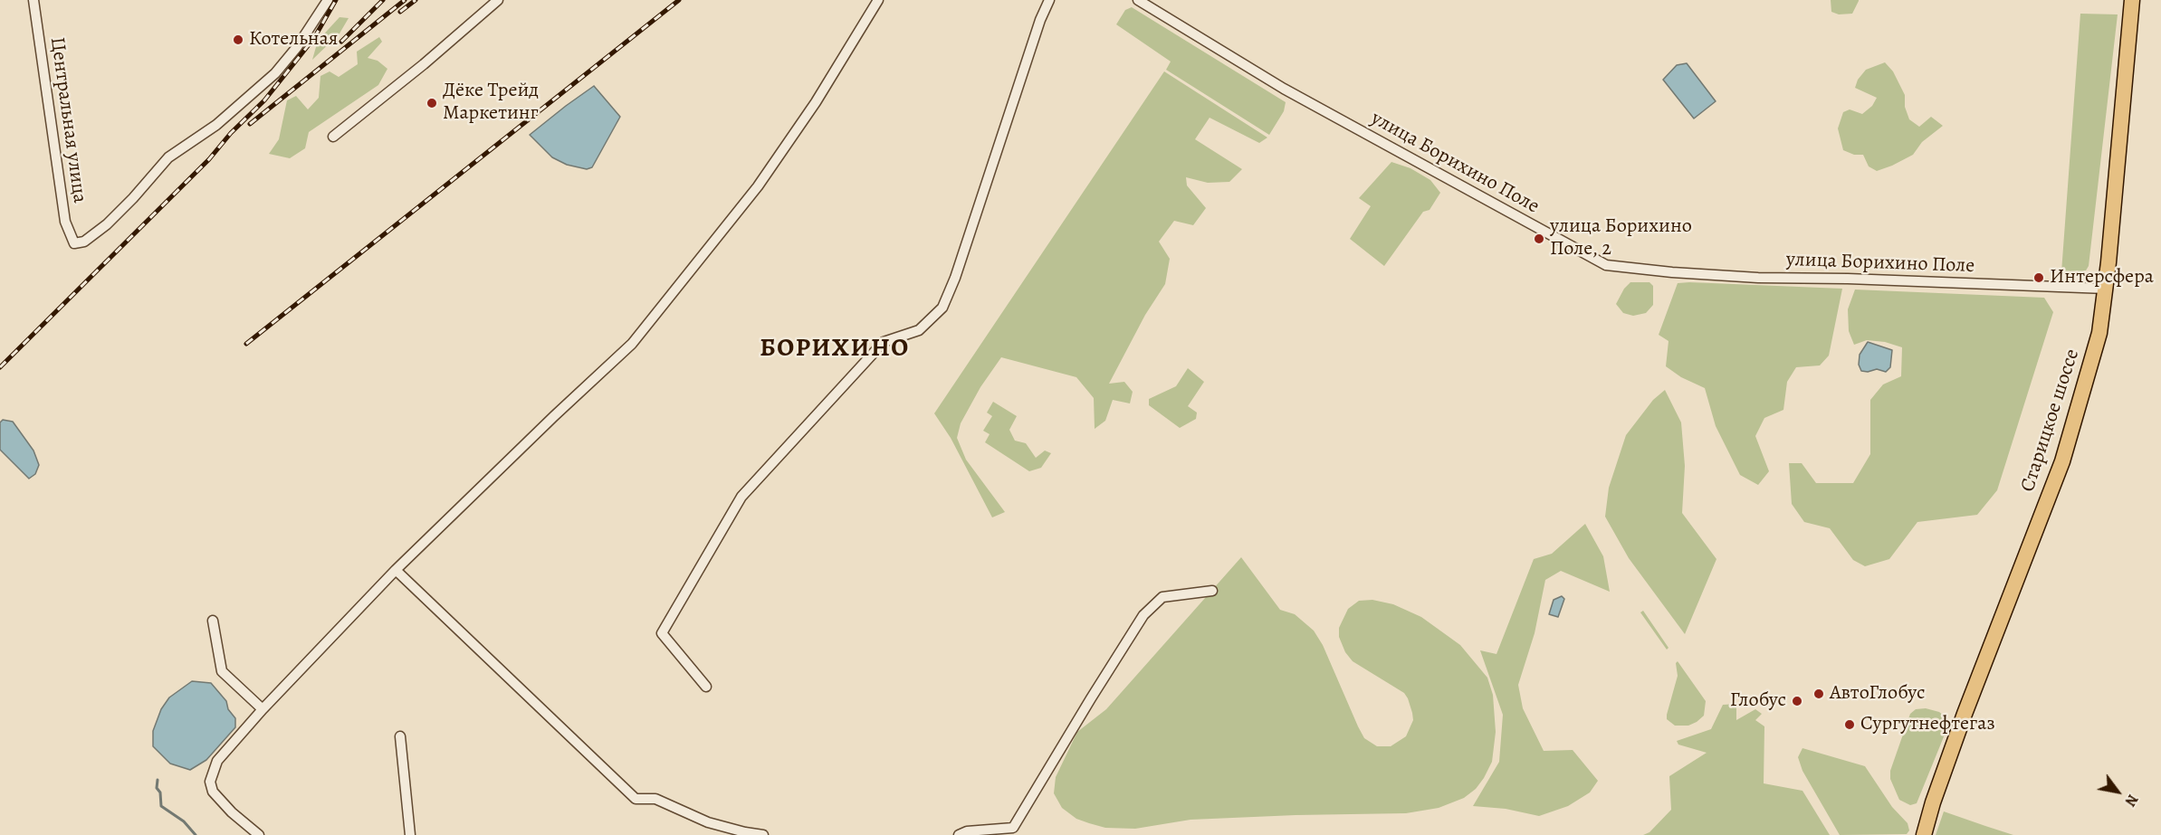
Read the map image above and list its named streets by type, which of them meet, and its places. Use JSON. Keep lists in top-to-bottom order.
{
  "streets": {
    "main road": ["Старицкое шоссе"],
    "street": ["Центральная улица", "улица Борихино Поле"]
  },
  "crossings": [
    ["улица Борихино Поле", "Старицкое шоссе"]
  ],
  "districts": ["БОРИХИНО"],
  "places": [
    "Котельная",
    "Дёке Трейд Маркетинг",
    "улица Борихино Поле, 2",
    "Интерсфера",
    "АвтоГлобус",
    "Глобус",
    "Сургутнефтегаз"
  ],
  "north": "bottom right"
}
